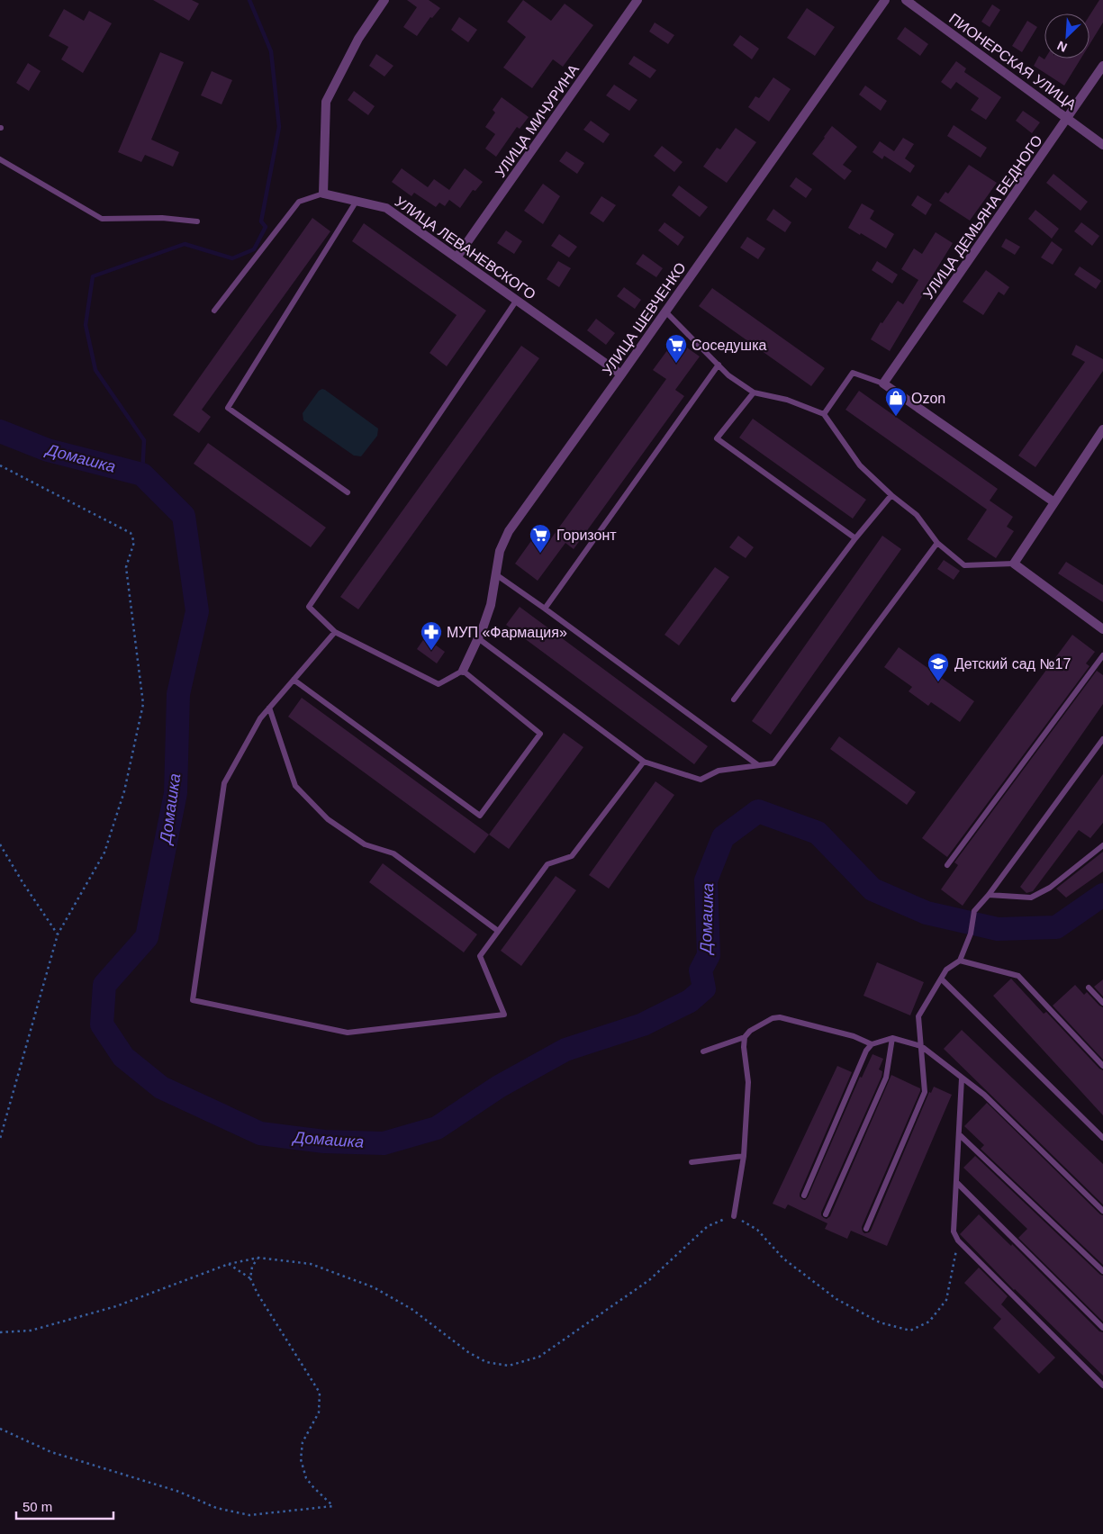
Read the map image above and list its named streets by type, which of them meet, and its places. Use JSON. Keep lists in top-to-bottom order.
{
  "streets": {
    "street": [
      "ПИОНЕРСКАЯ УЛИЦА",
      "УЛИЦА МИЧУРИНА",
      "УЛИЦА ДЕМЬЯНА БЕДНОГО",
      "УЛИЦА ЛЕВАНЕВСКОГО",
      "УЛИЦА ШЕВЧЕНКО"
    ]
  },
  "crossings": [
    ["ПИОНЕРСКАЯ УЛИЦА", "УЛИЦА ДЕМЬЯНА БЕДНОГО"],
    ["УЛИЦА МИЧУРИНА", "УЛИЦА ЛЕВАНЕВСКОГО"],
    ["УЛИЦА ЛЕВАНЕВСКОГО", "УЛИЦА ШЕВЧЕНКО"]
  ],
  "water": ["Домашка"],
  "places": {
    "supermarket": ["Соседушка", "Горизонт"],
    "shop": ["Ozon"],
    "pharmacy": ["МУП «Фармация»"],
    "school or university": ["Детский сад №17"]
  },
  "scale_bar": "50 m",
  "north": "bottom left"
}
